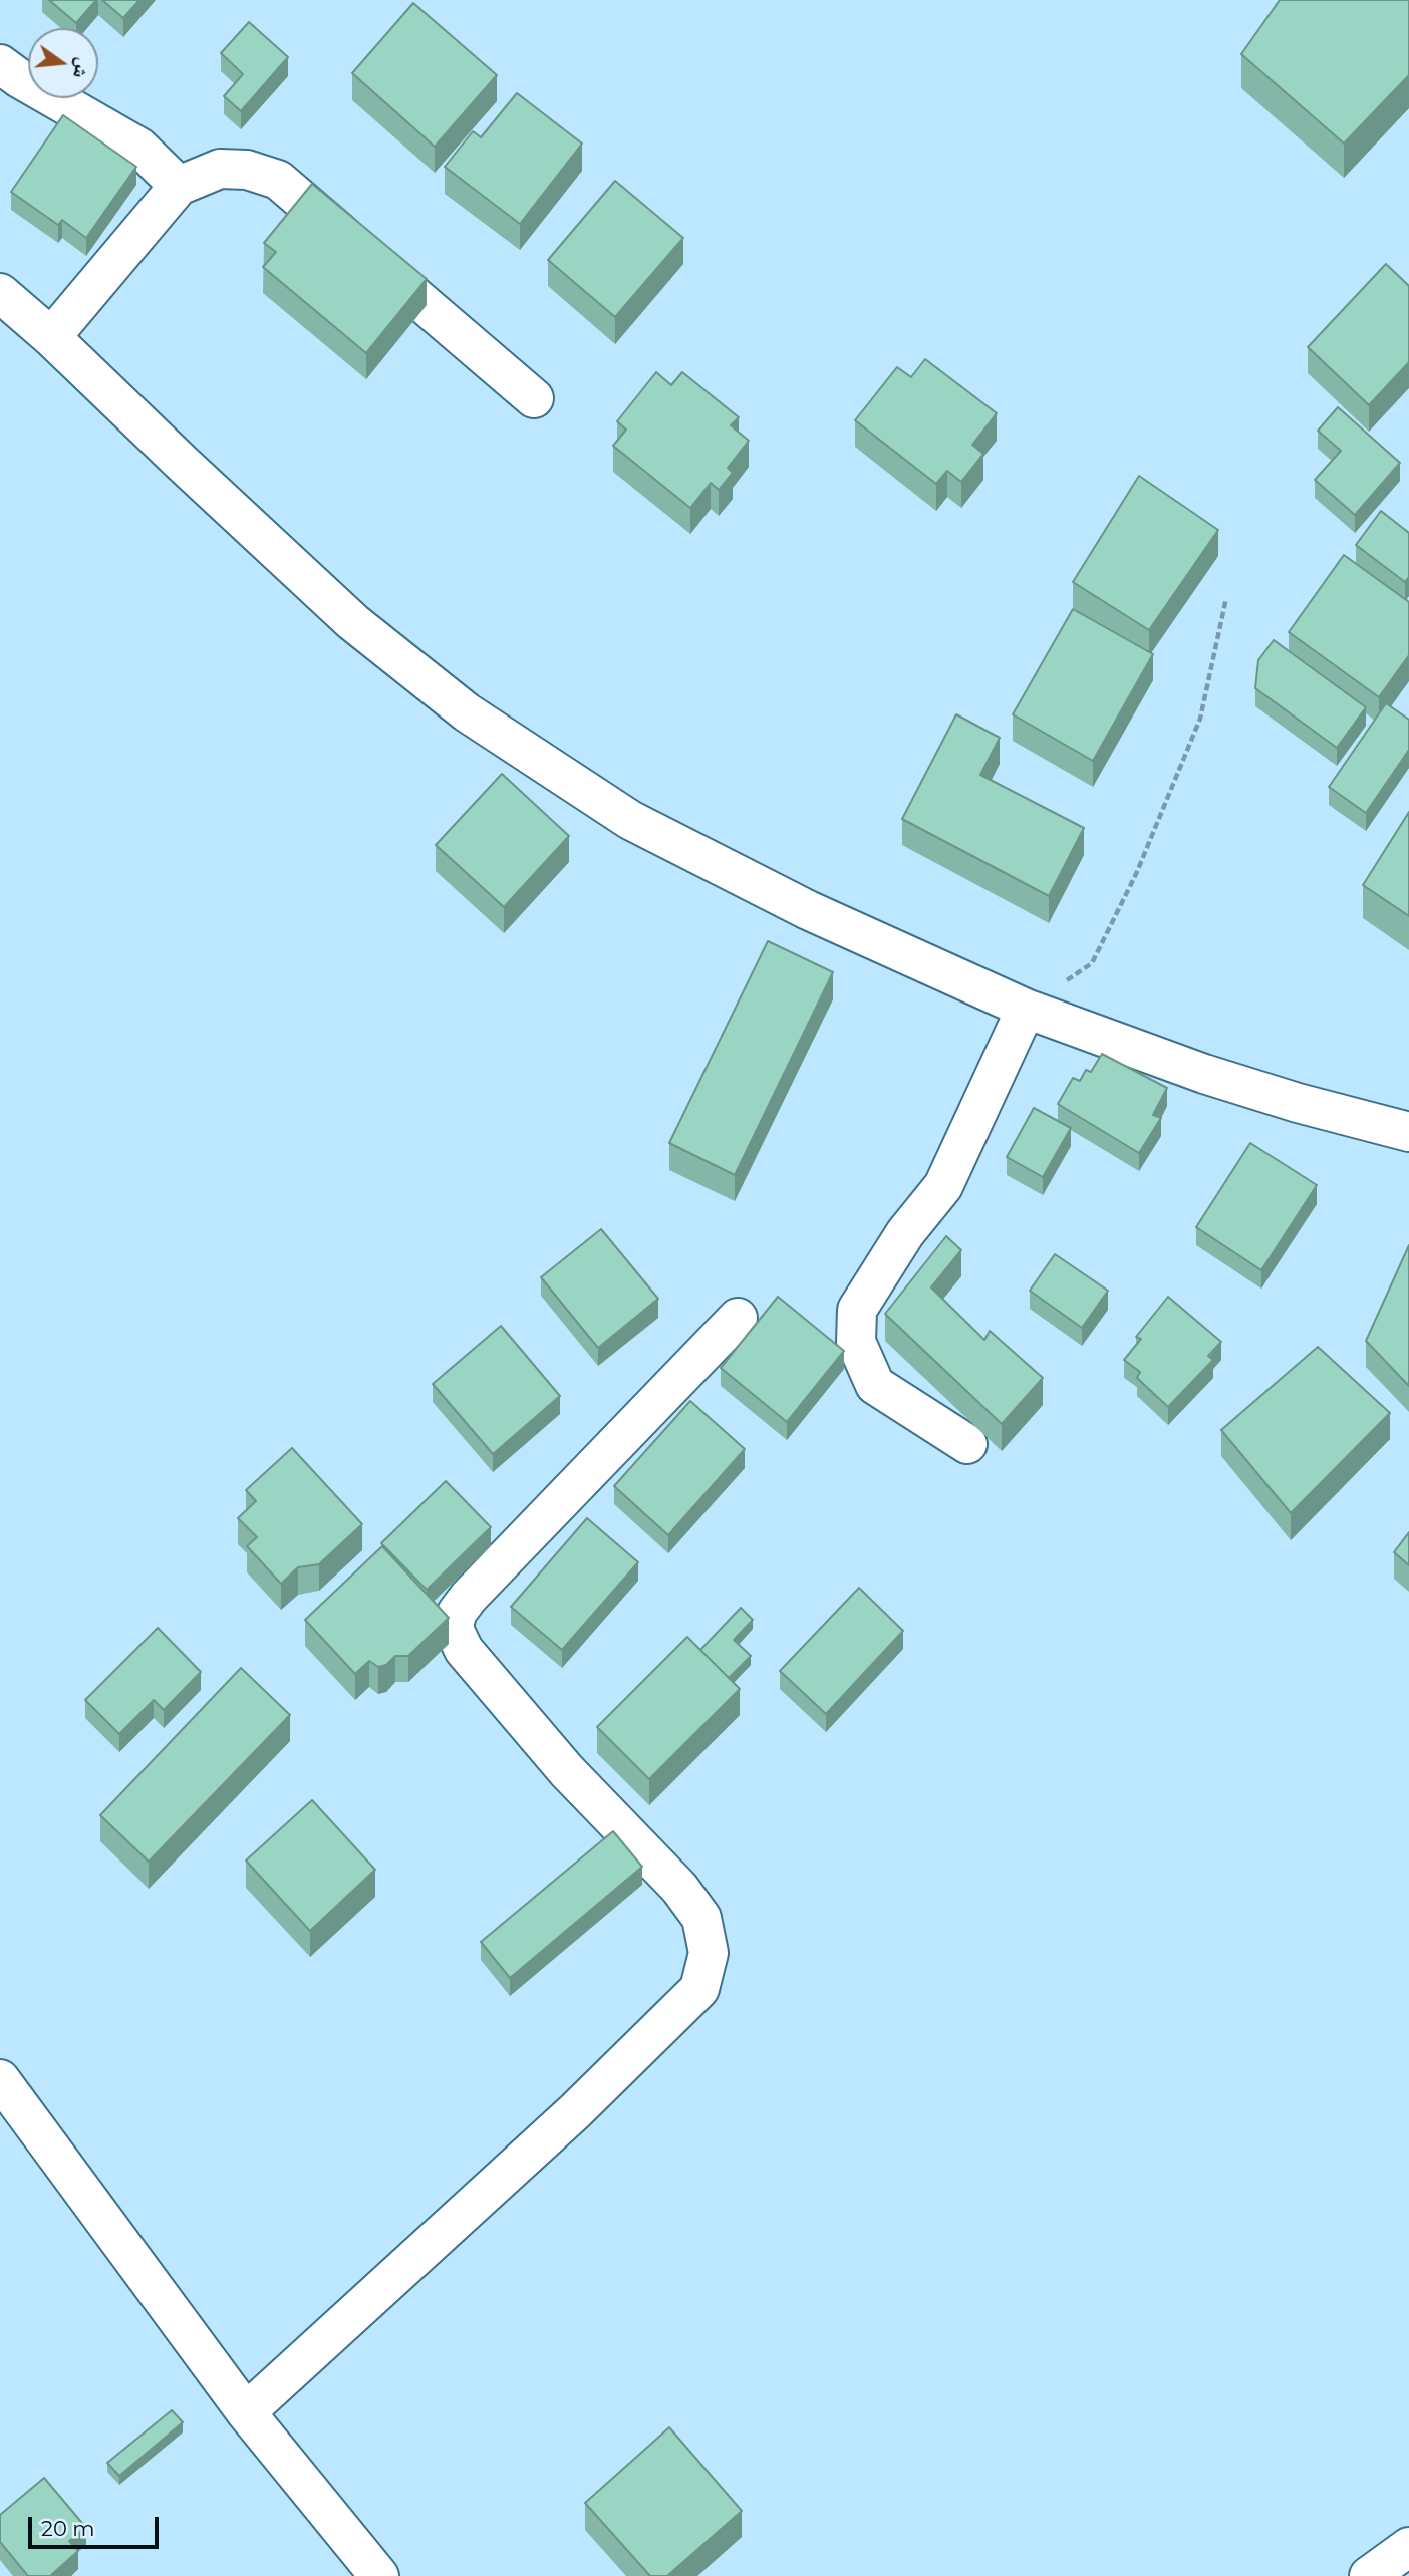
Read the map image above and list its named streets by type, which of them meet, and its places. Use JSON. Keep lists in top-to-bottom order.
{
  "scale_bar": "20 m",
  "north": "right"
}
